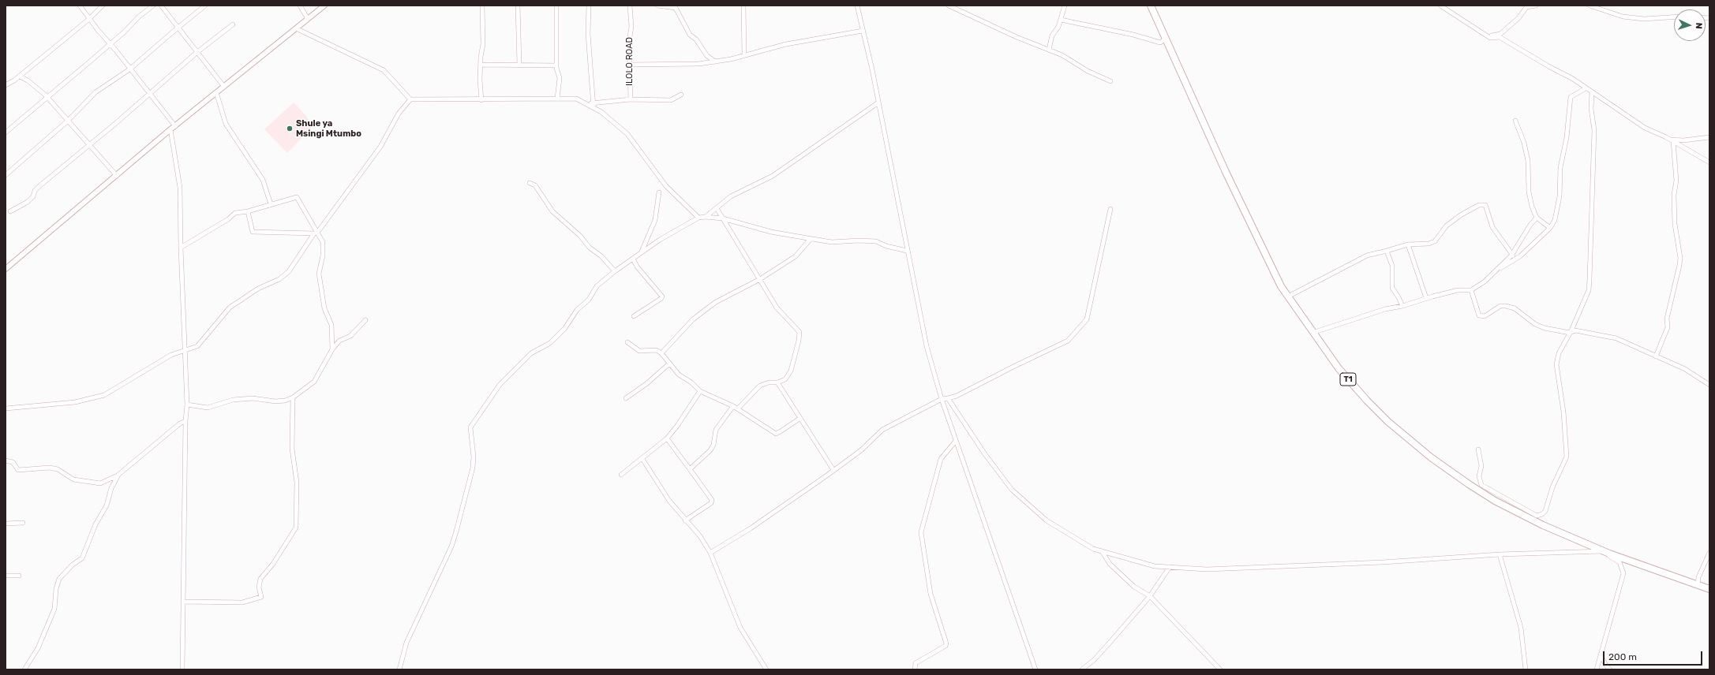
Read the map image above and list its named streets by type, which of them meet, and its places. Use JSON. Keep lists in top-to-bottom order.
{
  "streets": {
    "highway": ["T1"],
    "street": ["ILOLO ROAD"]
  },
  "places": ["Shule ya Msingi Mtumbo"],
  "scale_bar": "200 m",
  "north": "right"
}
